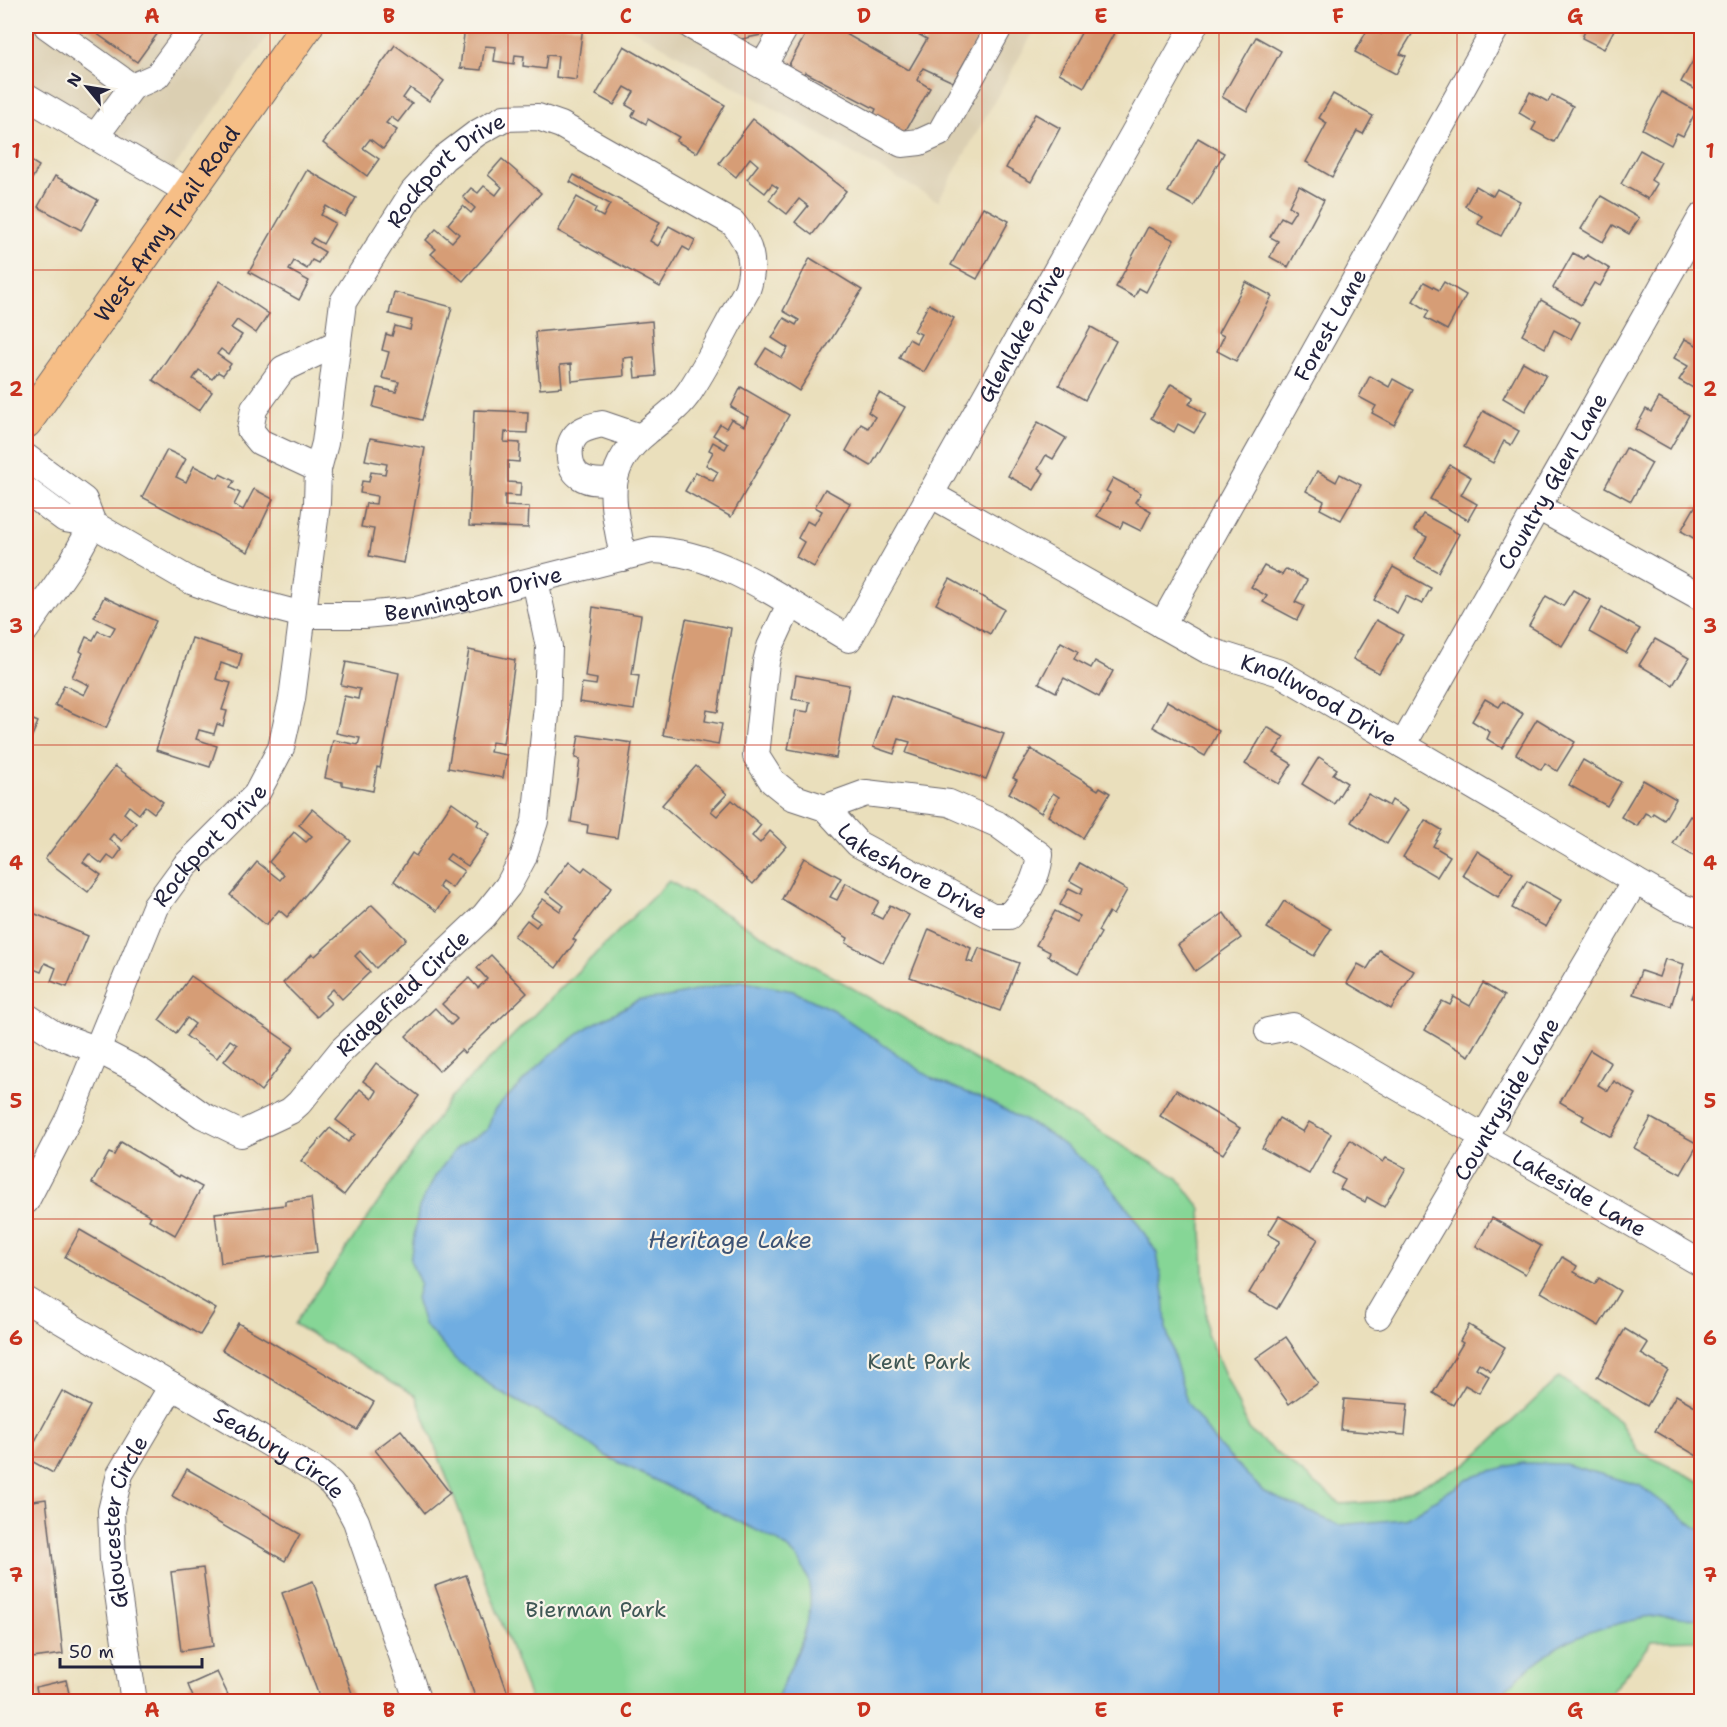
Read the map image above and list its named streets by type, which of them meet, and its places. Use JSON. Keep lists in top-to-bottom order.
{
  "streets": {
    "main road": ["West Army Trail Road"],
    "street": [
      "Rockport Drive",
      "Forest Lane",
      "Glenlake Drive",
      "Country Glen Lane",
      "Bennington Drive",
      "Knollwood Drive",
      "Lakeshore Drive",
      "Ridgefield Circle",
      "Countryside Lane",
      "Lakeside Lane",
      "Seabury Circle",
      "Gloucester Circle"
    ]
  },
  "crossings": [
    ["Rockport Drive", "Bennington Drive"],
    ["Rockport Drive", "Ridgefield Circle"],
    ["Forest Lane", "Knollwood Drive"],
    ["Glenlake Drive", "Bennington Drive"],
    ["Glenlake Drive", "Knollwood Drive"],
    ["Country Glen Lane", "Knollwood Drive"],
    ["Bennington Drive", "Ridgefield Circle"],
    ["Knollwood Drive", "Countryside Lane"],
    ["Countryside Lane", "Lakeside Lane"],
    ["Seabury Circle", "Gloucester Circle"]
  ],
  "water": ["Heritage Lake"],
  "parks": ["Kent Park", "Bierman Park"],
  "scale_bar": "50 m",
  "north": "top left",
  "grid": {
    "columns": [
      "A",
      "B",
      "C",
      "D",
      "E",
      "F",
      "G"
    ],
    "rows": [
      "1",
      "2",
      "3",
      "4",
      "5",
      "6",
      "7"
    ]
  }
}
